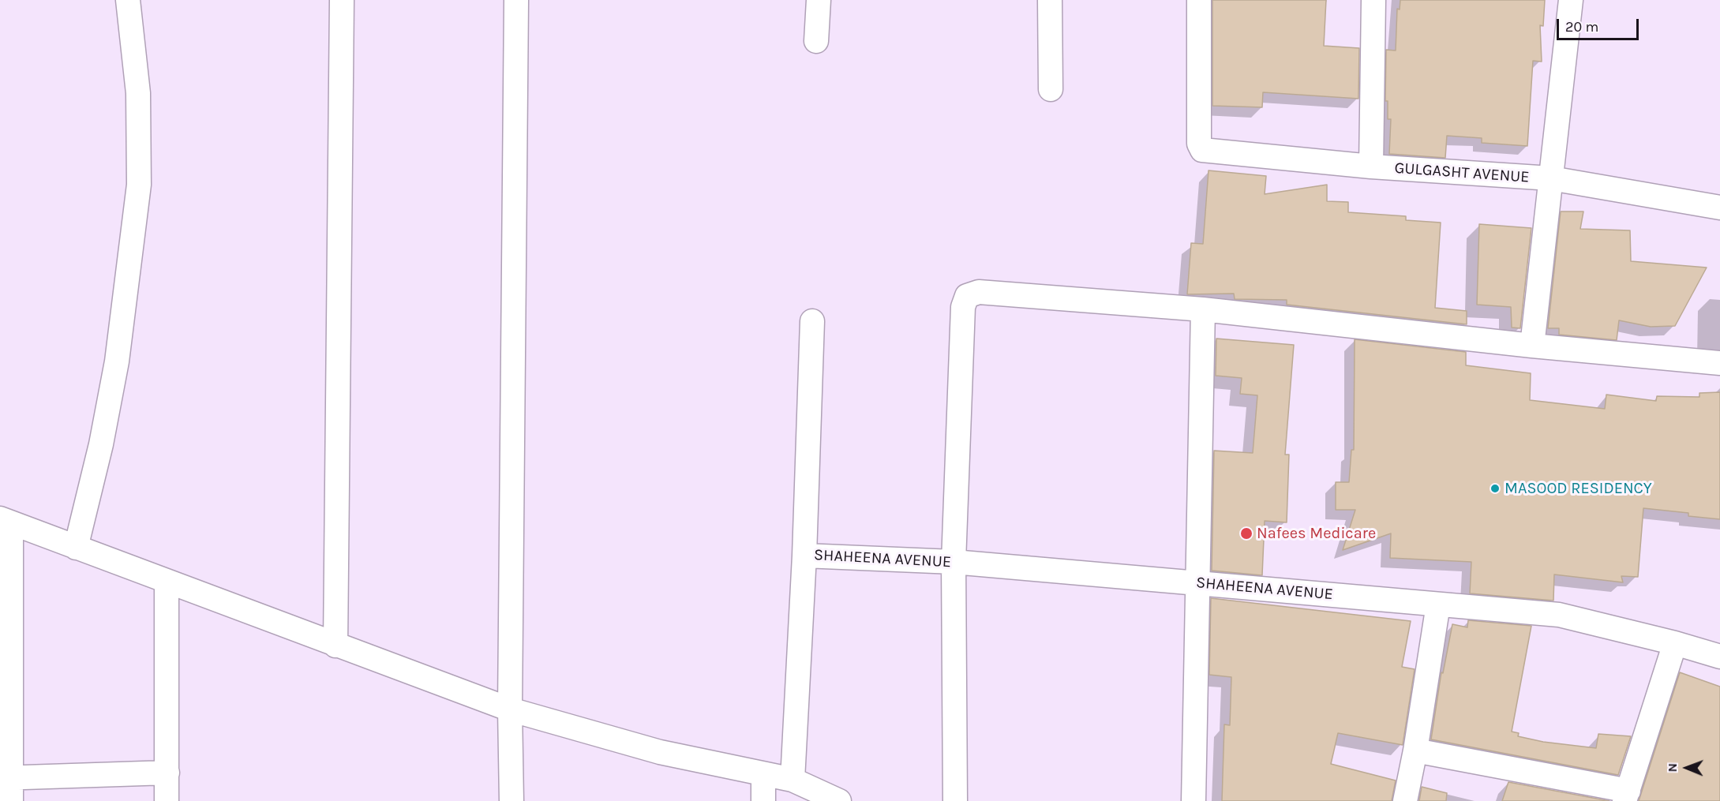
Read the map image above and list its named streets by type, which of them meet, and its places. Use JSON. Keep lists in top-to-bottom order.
{
  "streets": {
    "street": ["GULGASHT AVENUE", "SHAHEENA AVENUE"]
  },
  "places": ["MASOOD RESIDENCY", "Nafees Medicare"],
  "scale_bar": "20 m",
  "north": "left"
}
